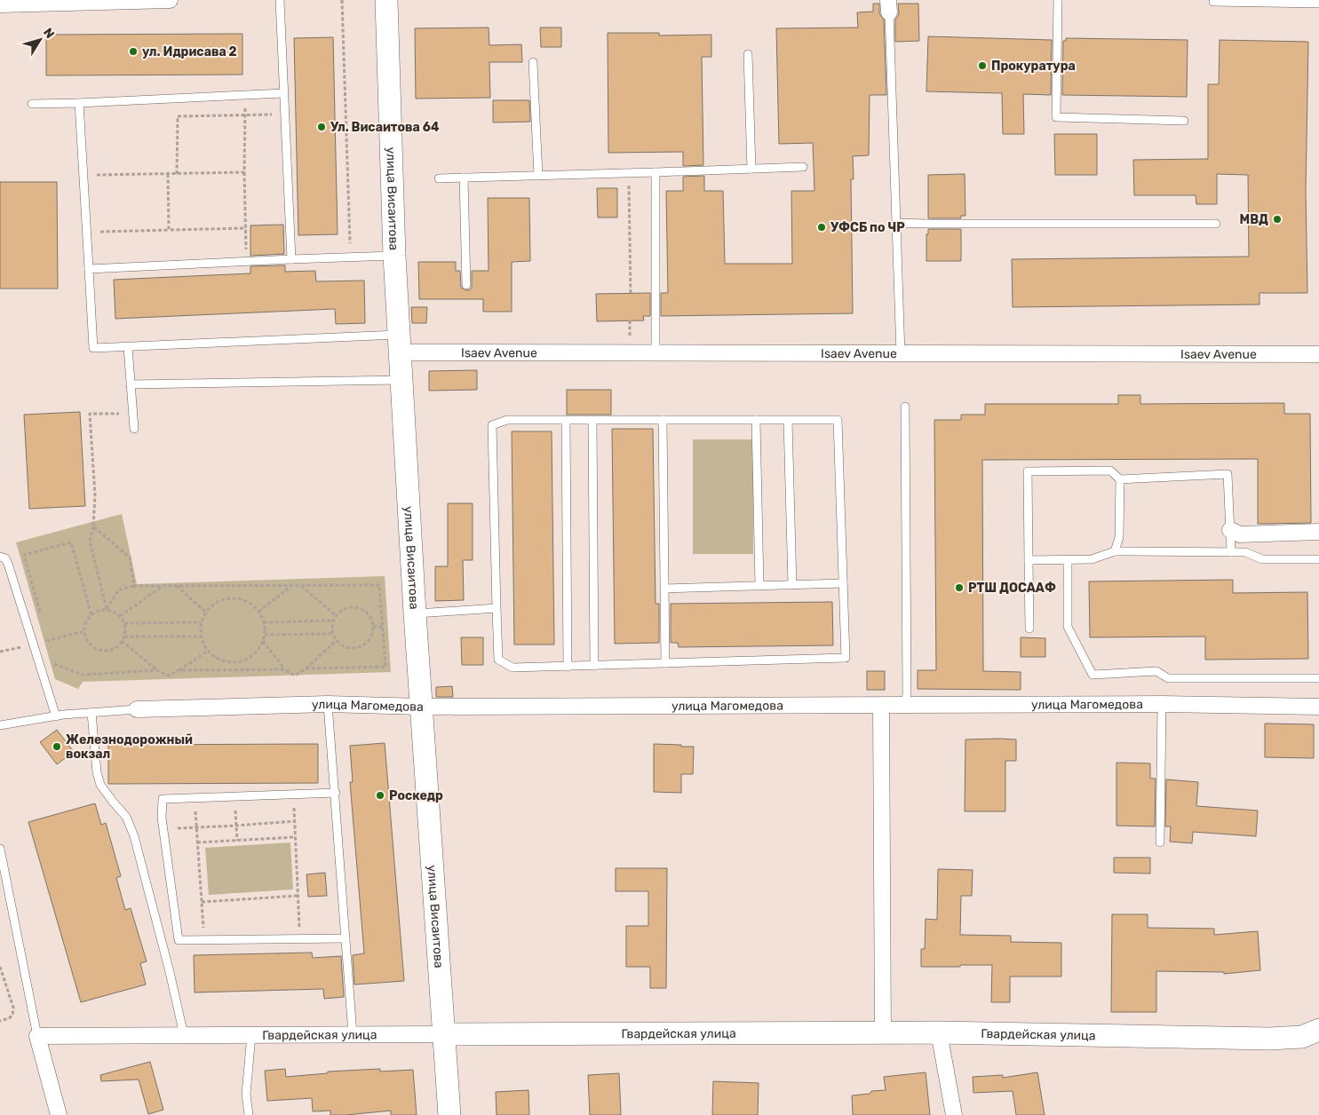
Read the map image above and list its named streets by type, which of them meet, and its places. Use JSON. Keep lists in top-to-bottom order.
{
  "streets": {
    "main road": ["улица Висаитова", "Гвардейская улица"],
    "street": ["Isaev Avenue", "улица Магомедова"]
  },
  "crossings": [
    ["улица Висаитова", "Isaev Avenue"],
    ["улица Висаитова", "улица Магомедова"],
    ["улица Висаитова", "Гвардейская улица"]
  ],
  "places": [
    "ул. Идрисава 2",
    "Прокуратура",
    "Ул. Висаитова 64",
    "МВД",
    "УФСБ по ЧР",
    "РТШ ДОСААФ",
    "Железнодорожный вокзал",
    "Роскедр"
  ],
  "north": "top right"
}
